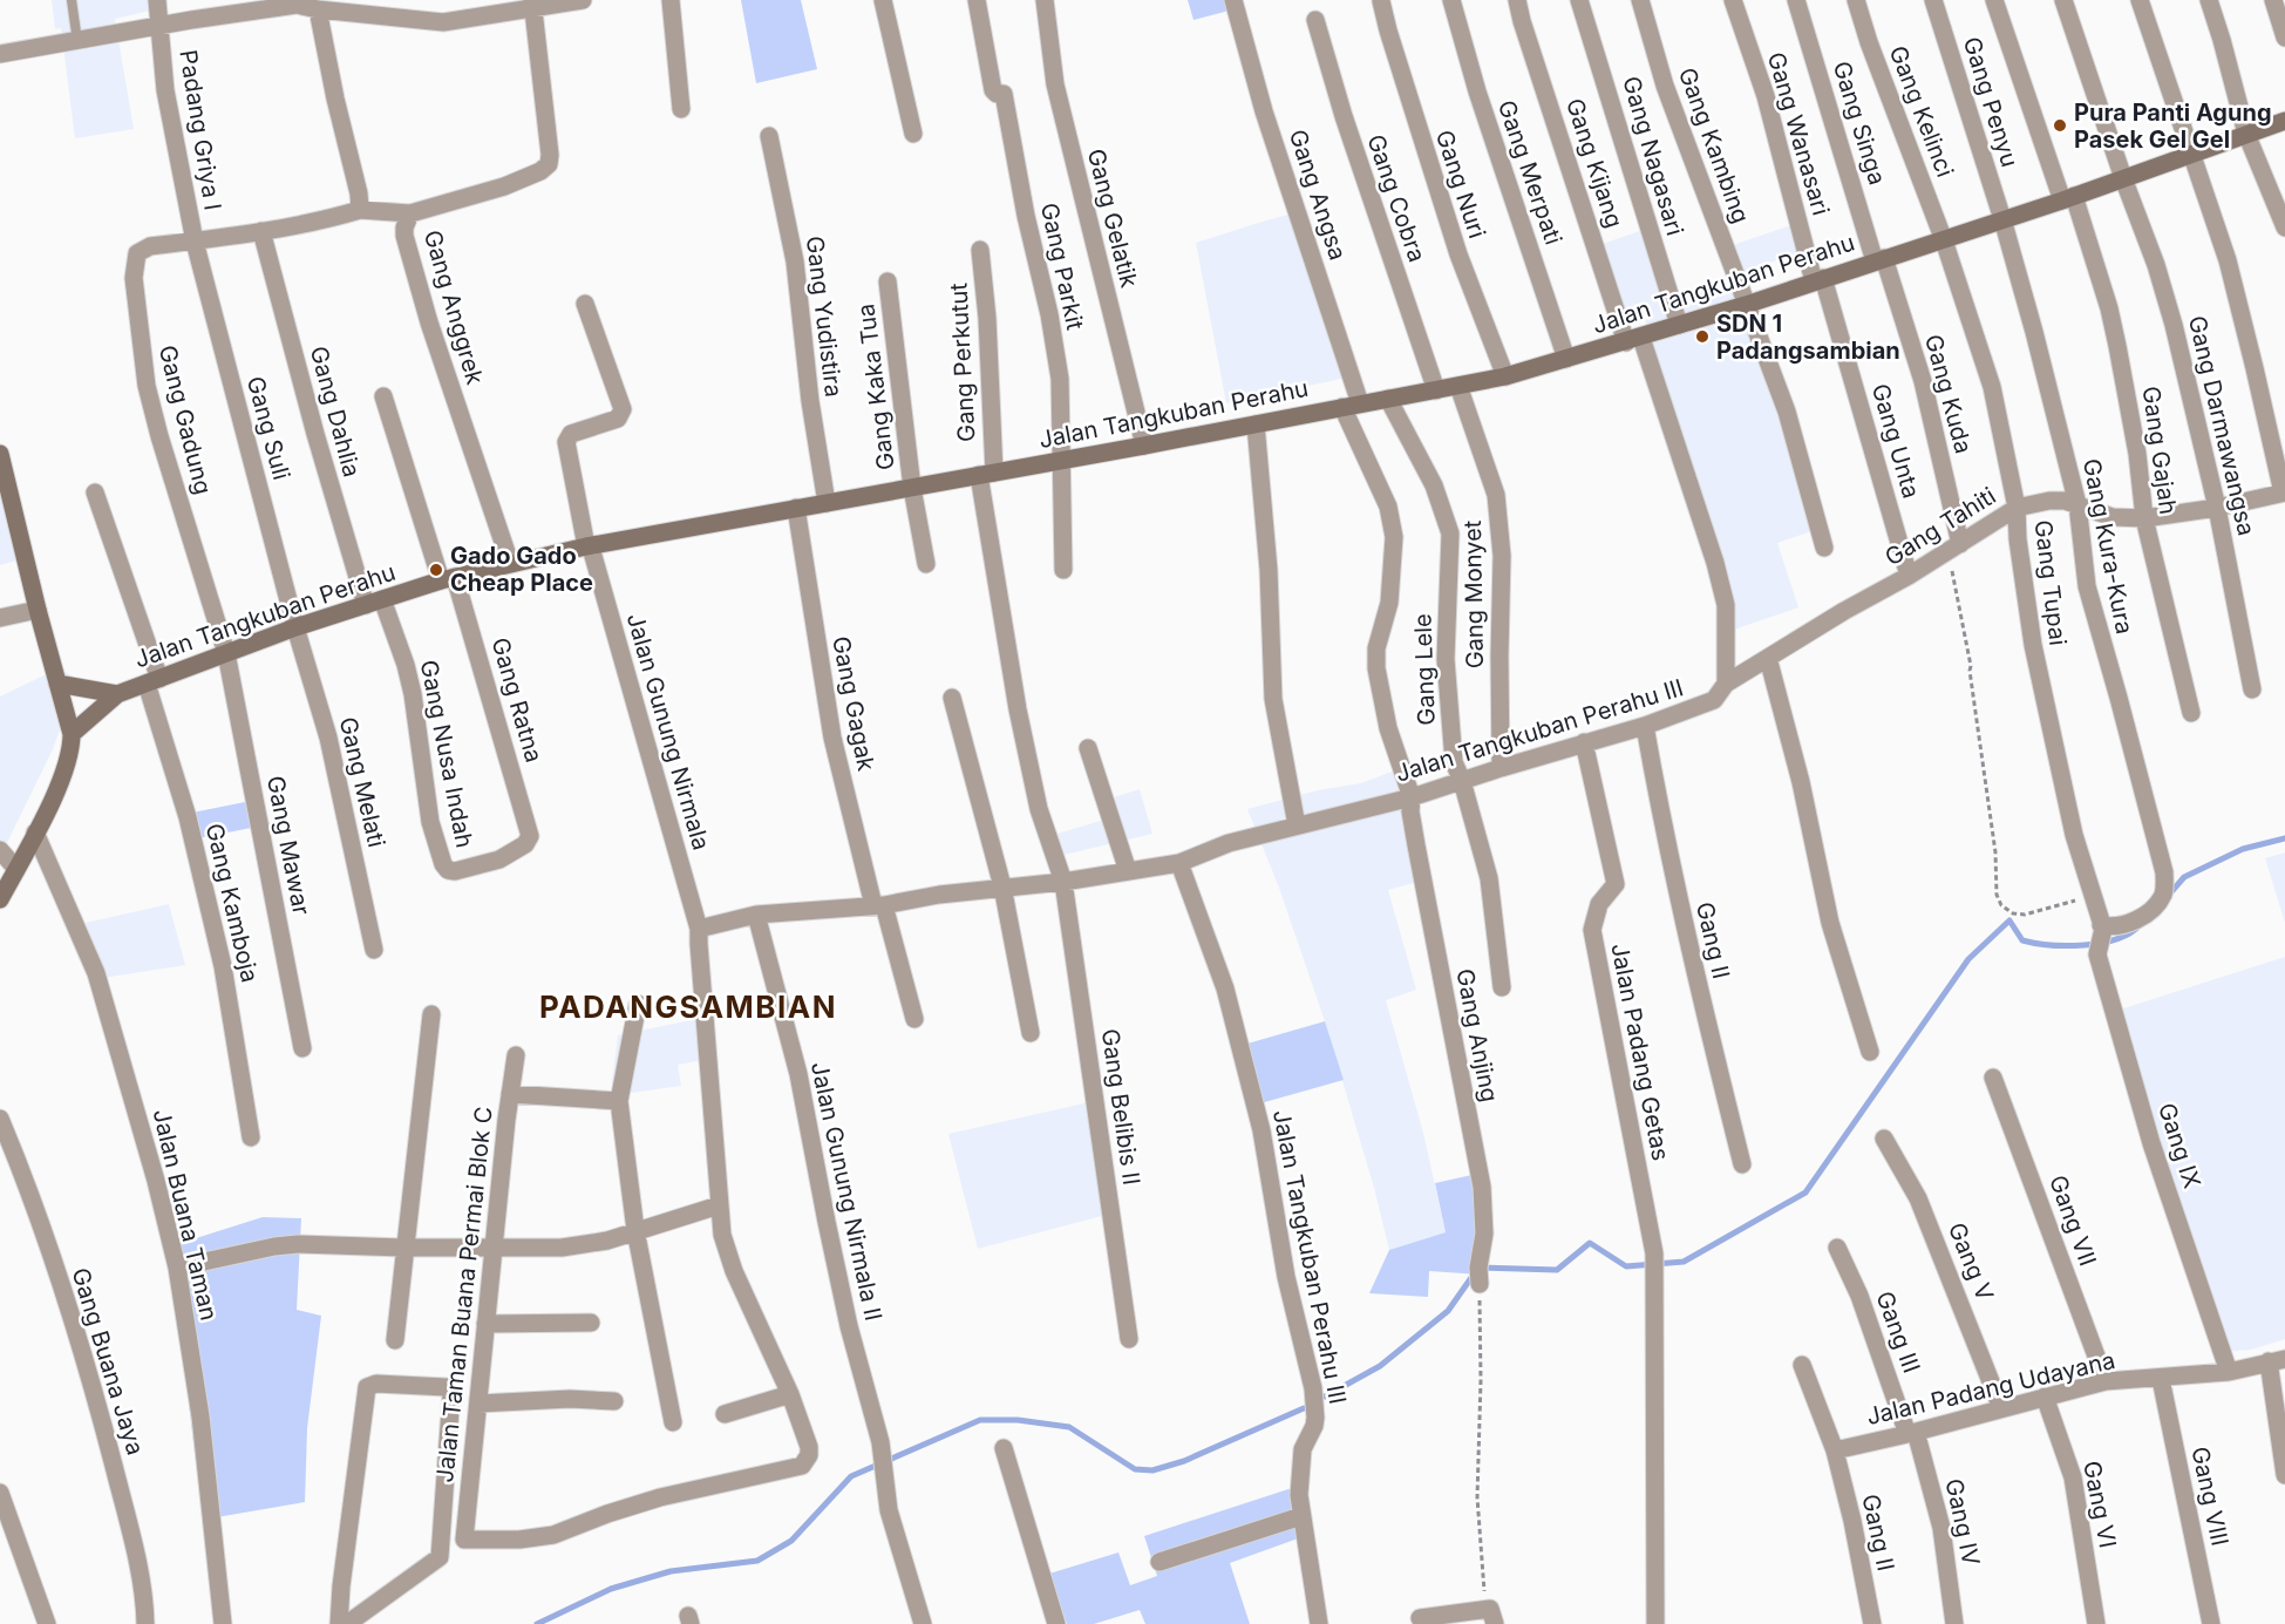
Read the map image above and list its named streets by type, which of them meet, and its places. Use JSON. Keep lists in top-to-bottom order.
{
  "streets": {
    "street": [
      "Gang Penyu",
      "Gang Kelinci",
      "Gang Singa",
      "Padang Griya I",
      "Gang Wanasari",
      "Gang Kambing",
      "Gang Nagasari",
      "Gang Kijang",
      "Gang Merpati",
      "Gang Nuri",
      "Gang Angsa",
      "Gang Cobra",
      "Gang Gelatik",
      "Gang Parkit",
      "Jalan Tangkuban Perahu",
      "Gang Anggrek",
      "Gang Yudistira",
      "Gang Perkutut",
      "Gang Kaka Tua",
      "Gang Kuda",
      "Gang Dahlia",
      "Gang Gadung",
      "Gang Darmawangsa",
      "Gang Suli",
      "Gang Unta",
      "Gang Gajah",
      "Gang Tahiti",
      "Gang Kura-Kura",
      "Gang Tupai",
      "Gang Monyet",
      "Gang Lele",
      "Gang Ratna",
      "Gang Gagak",
      "Jalan Tangkuban Perahu III",
      "Jalan Gunung Nirmala",
      "Gang Nusa Indah",
      "Gang Melati",
      "Gang Mawar",
      "Gang Kamboja",
      "Gang II",
      "Gang Anjing",
      "Jalan Padang Getas",
      "Gang Belibis II",
      "Gang IX",
      "Jalan Gunung Nirmala II",
      "Jalan Buana Taman",
      "Gang VII",
      "Gang V",
      "Jalan Taman Buana Permai Blok C",
      "Gang III",
      "Gang Buana Jaya",
      "Jalan Padang Udayana",
      "Gang VIII",
      "Gang VI",
      "Gang IV"
    ]
  },
  "crossings": [
    ["Gang Penyu", "Jalan Tangkuban Perahu"],
    ["Gang Penyu", "Gang Kura-Kura"],
    ["Gang Kelinci", "Jalan Tangkuban Perahu"],
    ["Gang Kelinci", "Gang Tupai"],
    ["Gang Singa", "Jalan Tangkuban Perahu"],
    ["Gang Singa", "Gang Kuda"],
    ["Padang Griya I", "Gang Gadung"],
    ["Padang Griya I", "Gang Suli"],
    ["Gang Wanasari", "Jalan Tangkuban Perahu"],
    ["Gang Wanasari", "Gang Unta"],
    ["Gang Kambing", "Jalan Tangkuban Perahu"],
    ["Gang Nagasari", "Jalan Tangkuban Perahu"],
    ["Gang Kijang", "Jalan Tangkuban Perahu"],
    ["Gang Merpati", "Jalan Tangkuban Perahu"],
    ["Gang Nuri", "Jalan Tangkuban Perahu"],
    ["Gang Angsa", "Jalan Tangkuban Perahu"],
    ["Gang Angsa", "Jalan Tangkuban Perahu III"],
    ["Gang Angsa", "Gang Anjing"],
    ["Gang Cobra", "Jalan Tangkuban Perahu"],
    ["Gang Gelatik", "Jalan Tangkuban Perahu"],
    ["Gang Parkit", "Jalan Tangkuban Perahu"],
    ["Jalan Tangkuban Perahu", "Gang Anggrek"],
    ["Jalan Tangkuban Perahu", "Gang Yudistira"],
    ["Jalan Tangkuban Perahu", "Gang Perkutut"],
    ["Jalan Tangkuban Perahu", "Gang Kaka Tua"],
    ["Jalan Tangkuban Perahu", "Gang Kuda"],
    ["Jalan Tangkuban Perahu", "Gang Dahlia"],
    ["Jalan Tangkuban Perahu", "Gang Gadung"],
    ["Jalan Tangkuban Perahu", "Gang Darmawangsa"],
    ["Jalan Tangkuban Perahu", "Gang Suli"],
    ["Jalan Tangkuban Perahu", "Gang Unta"],
    ["Jalan Tangkuban Perahu", "Gang Gajah"],
    ["Jalan Tangkuban Perahu", "Gang Kura-Kura"],
    ["Jalan Tangkuban Perahu", "Gang Tupai"],
    ["Jalan Tangkuban Perahu", "Gang Monyet"],
    ["Jalan Tangkuban Perahu", "Gang Lele"],
    ["Jalan Tangkuban Perahu", "Gang Ratna"],
    ["Jalan Tangkuban Perahu", "Gang Gagak"],
    ["Jalan Tangkuban Perahu", "Jalan Gunung Nirmala"],
    ["Jalan Tangkuban Perahu", "Gang Nusa Indah"],
    ["Jalan Tangkuban Perahu", "Gang Melati"],
    ["Jalan Tangkuban Perahu", "Gang Mawar"],
    ["Jalan Tangkuban Perahu", "Gang Kamboja"],
    ["Gang Perkutut", "Jalan Tangkuban Perahu III"],
    ["Gang Perkutut", "Gang Belibis II"],
    ["Gang Kuda", "Gang Tahiti"],
    ["Gang Dahlia", "Gang Nusa Indah"],
    ["Gang Gadung", "Gang Suli"],
    ["Gang Gadung", "Gang Mawar"],
    ["Gang Darmawangsa", "Gang Tahiti"],
    ["Gang Suli", "Gang Melati"],
    ["Gang Unta", "Gang Tahiti"],
    ["Gang Gajah", "Gang Tahiti"],
    ["Gang Tahiti", "Gang Kura-Kura"],
    ["Gang Tahiti", "Gang Tupai"],
    ["Gang Tahiti", "Jalan Tangkuban Perahu III"],
    ["Gang Kura-Kura", "Gang Tupai"],
    ["Gang Kura-Kura", "Gang IX"],
    ["Gang Tupai", "Gang IX"],
    ["Gang Monyet", "Jalan Tangkuban Perahu III"],
    ["Gang Lele", "Jalan Tangkuban Perahu III"],
    ["Gang Ratna", "Gang Nusa Indah"],
    ["Gang Gagak", "Jalan Tangkuban Perahu III"],
    ["Jalan Tangkuban Perahu III", "Jalan Gunung Nirmala"],
    ["Jalan Tangkuban Perahu III", "Gang II"],
    ["Jalan Tangkuban Perahu III", "Gang Anjing"],
    ["Jalan Tangkuban Perahu III", "Jalan Padang Getas"],
    ["Jalan Tangkuban Perahu III", "Gang Belibis II"],
    ["Jalan Tangkuban Perahu III", "Jalan Gunung Nirmala II"],
    ["Jalan Gunung Nirmala", "Jalan Taman Buana Permai Blok C"],
    ["Gang II", "Jalan Padang Udayana"],
    ["Gang IX", "Jalan Padang Udayana"],
    ["Gang VII", "Jalan Padang Udayana"],
    ["Gang V", "Jalan Padang Udayana"],
    ["Gang III", "Jalan Padang Udayana"],
    ["Gang III", "Gang IV"],
    ["Jalan Padang Udayana", "Gang VIII"],
    ["Jalan Padang Udayana", "Gang VI"],
    ["Jalan Padang Udayana", "Gang IV"]
  ],
  "districts": ["PADANGSAMBIAN"],
  "places": ["Pura Panti Agung Pasek Gel Gel", "SDN 1 Padangsambian", "Gado Gado Cheap Place"]
}
